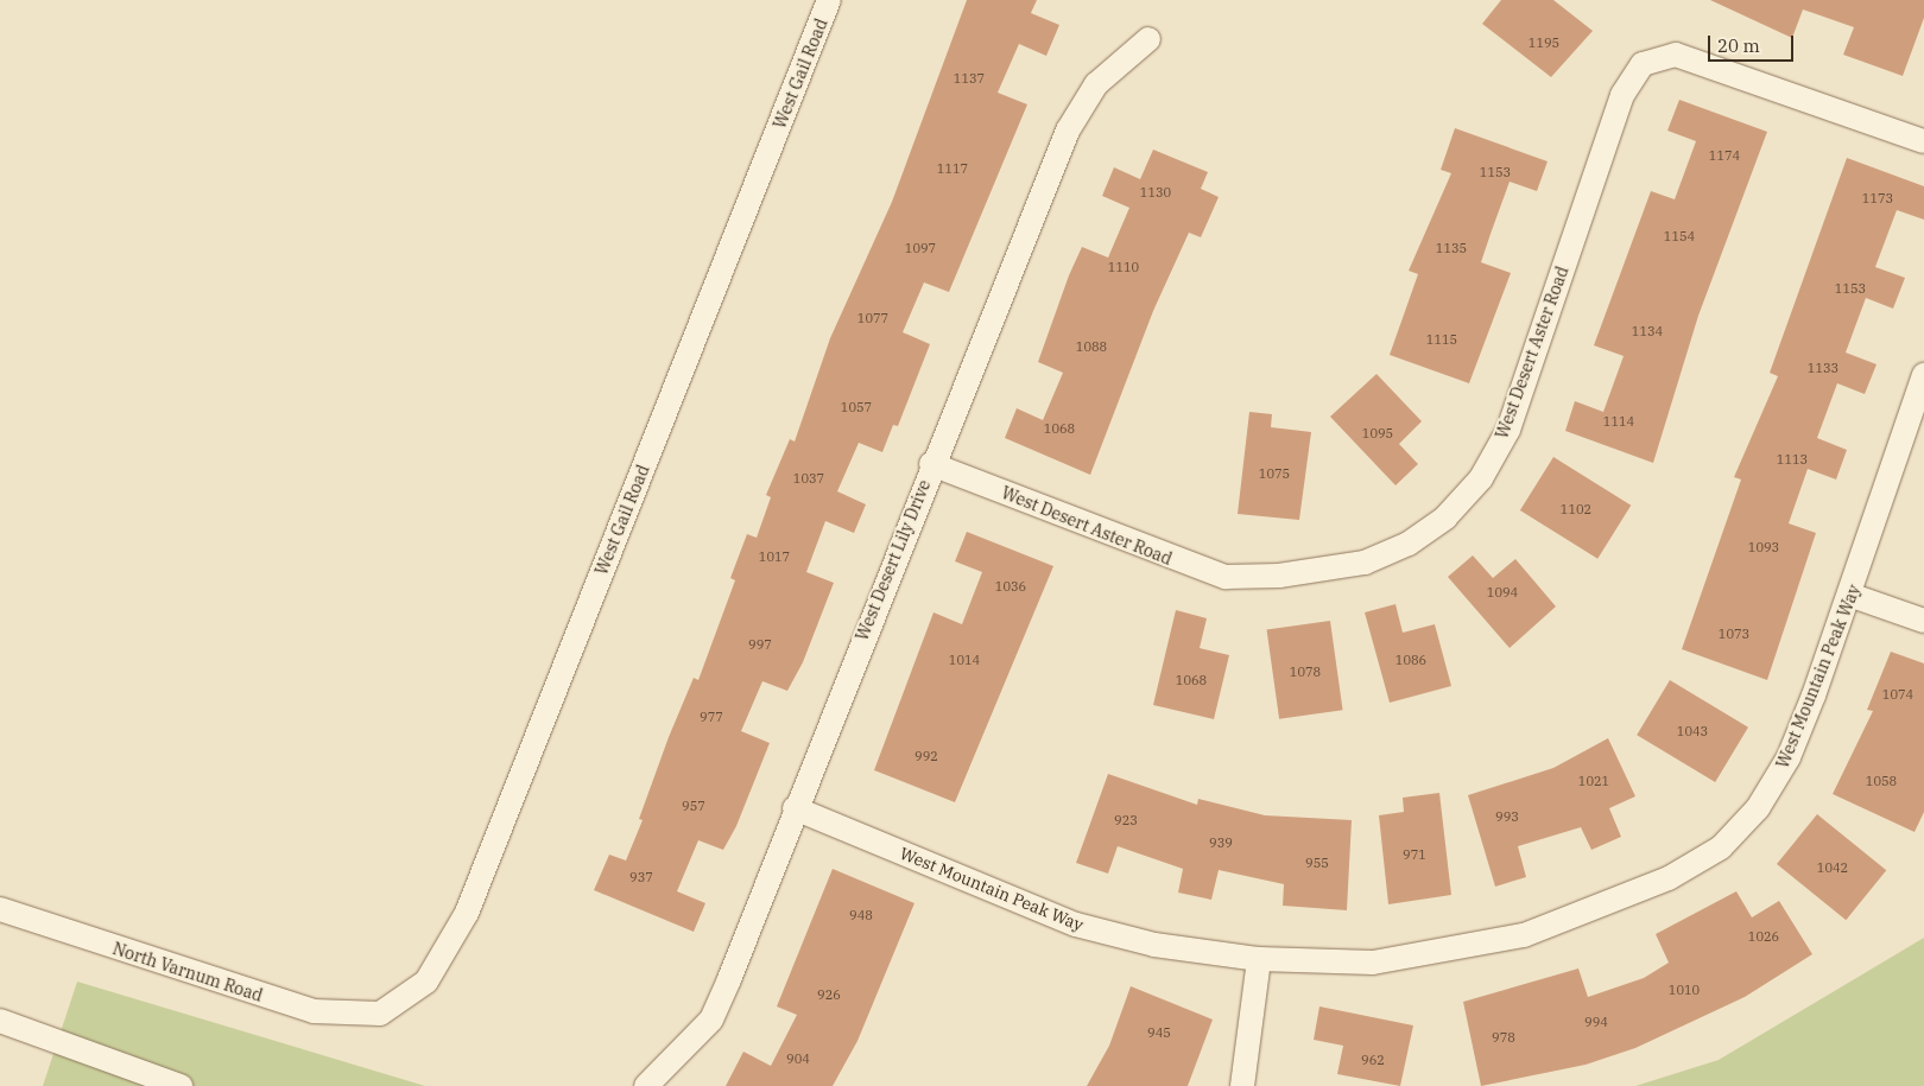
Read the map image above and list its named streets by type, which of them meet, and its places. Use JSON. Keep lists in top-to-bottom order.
{
  "streets": {
    "street": [
      "West Gail Road",
      "West Desert Aster Road",
      "West Desert Lily Drive",
      "West Mountain Peak Way",
      "North Varnum Road"
    ]
  },
  "crossings": [
    ["West Gail Road", "North Varnum Road"],
    ["West Desert Aster Road", "West Desert Lily Drive"],
    ["West Desert Lily Drive", "West Mountain Peak Way"]
  ],
  "house_numbers": [
    "1195",
    "1137",
    "1174",
    "1117",
    "1153",
    "1130",
    "1173",
    "1154",
    "1097",
    "1135",
    "1110",
    "1153",
    "1077",
    "1134",
    "1115",
    "1088",
    "1133",
    "1057",
    "1114",
    "1068",
    "1095",
    "1113",
    "1075",
    "1037",
    "1102",
    "1093",
    "1017",
    "1036",
    "1094",
    "1073",
    "997",
    "1014",
    "1086",
    "1078",
    "1068",
    "1074",
    "977",
    "1043",
    "992",
    "1021",
    "1058",
    "957",
    "993",
    "923",
    "939",
    "971",
    "955",
    "1042",
    "937",
    "948",
    "1026",
    "1010",
    "926",
    "994",
    "945",
    "978",
    "904",
    "962"
  ],
  "scale_bar": "20 m"
}
